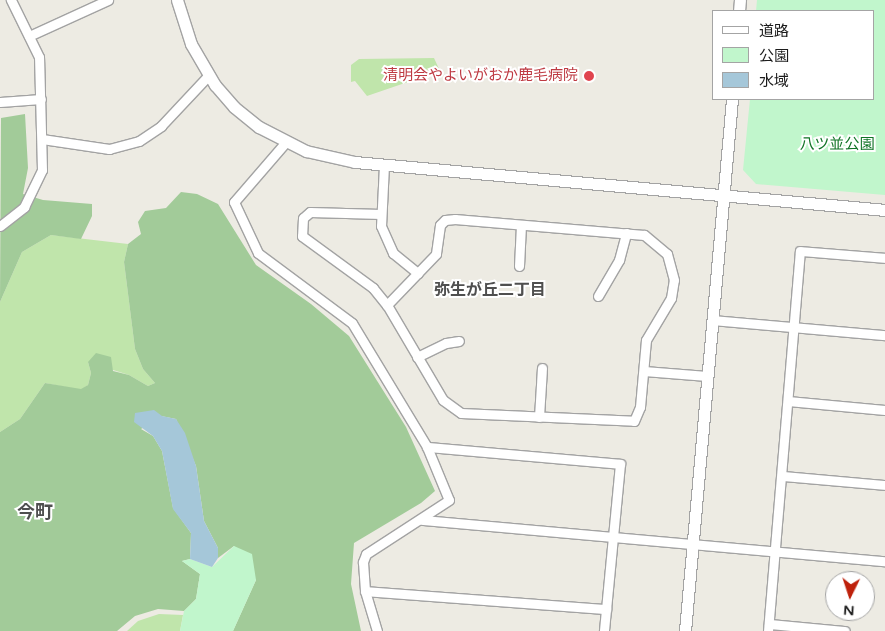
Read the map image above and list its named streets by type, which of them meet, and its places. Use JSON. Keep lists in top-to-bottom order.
{
  "districts": ["弥生が丘二丁目", "今町"],
  "parks": ["八ツ並公園"],
  "places": ["清明会やよいがおか鹿毛病院"],
  "legend": ["道路", "公園", "水域"],
  "north": "bottom"
}
